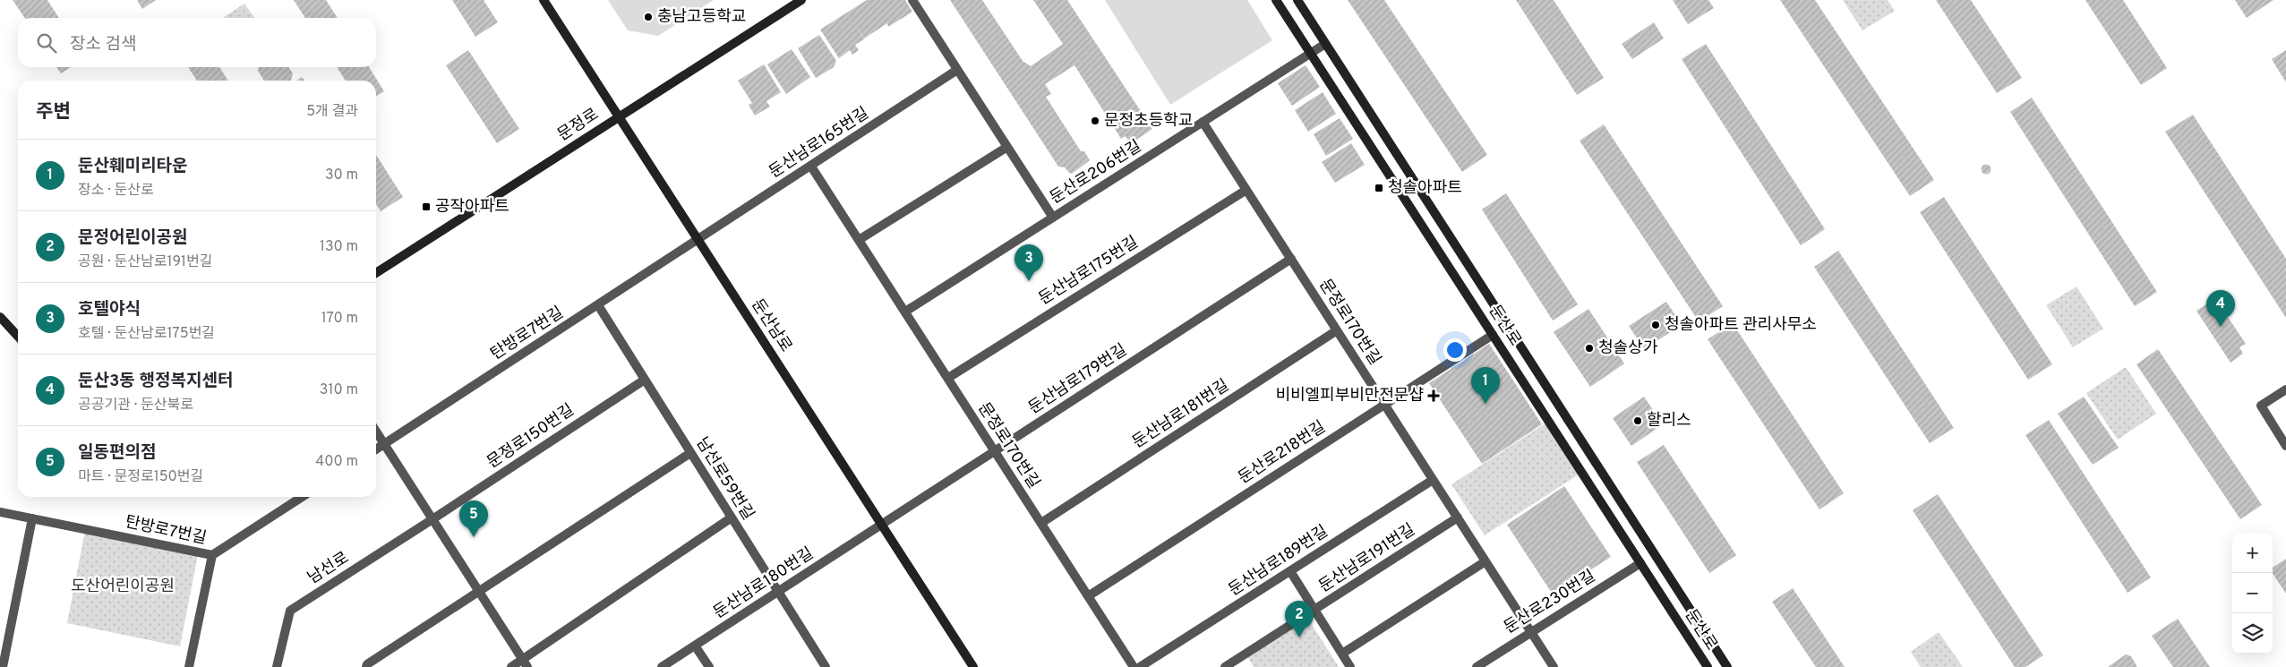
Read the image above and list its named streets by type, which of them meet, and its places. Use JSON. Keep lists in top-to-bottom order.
{
  "streets": {
    "main road": ["문정로", "둔산남로", "둔산로"],
    "street": [
      "둔산남로165번길",
      "둔산로206번길",
      "둔산남로175번길",
      "문정로170번길",
      "탄방로7번길",
      "둔산남로179번길",
      "둔산남로181번길",
      "문정로150번길",
      "둔산로218번길",
      "남선로59번길",
      "둔산남로191번길",
      "둔산남로189번길",
      "남선로",
      "둔산남로180번길",
      "둔산로230번길"
    ]
  },
  "crossings": [
    ["문정로", "둔산남로"],
    ["둔산남로165번길", "문정로170번길"],
    ["둔산남로165번길", "둔산남로"],
    ["둔산남로165번길", "탄방로7번길"],
    ["둔산로206번길", "문정로170번길"],
    ["둔산로206번길", "둔산로"],
    ["둔산남로175번길", "문정로170번길"],
    ["문정로170번길", "둔산남로179번길"],
    ["문정로170번길", "둔산남로181번길"],
    ["문정로170번길", "둔산로218번길"],
    ["문정로170번길", "둔산남로191번길"],
    ["문정로170번길", "둔산남로189번길"],
    ["문정로170번길", "둔산로230번길"],
    ["둔산남로", "탄방로7번길"],
    ["둔산남로", "둔산남로179번길"],
    ["둔산남로", "둔산남로180번길"],
    ["둔산로", "둔산로218번길"],
    ["둔산로", "둔산로230번길"],
    ["탄방로7번길", "남선로59번길"],
    ["둔산남로179번길", "둔산남로180번길"],
    ["문정로150번길", "남선로59번길"],
    ["문정로150번길", "남선로"],
    ["남선로59번길", "둔산남로180번길"]
  ],
  "parks": ["도산어린이공원"],
  "places": {
    "other": [
      "충남고등학교",
      "문정초등학교",
      "청솔아파트 관리사무소",
      "청솔상가",
      "할리스"
    ],
    "transit": ["청솔아파트", "공작아파트"],
    "health": ["비비엘피부비만전문샵"]
  },
  "page": {
    "search": "장소 검색",
    "heading": ["주변", "5개 결과"],
    "list": [
      {
        "mark": "1",
        "name": "둔산훼미리타운",
        "note": "장소 · 둔산로",
        "value": "30 m"
      },
      {
        "mark": "2",
        "name": "문정어린이공원",
        "note": "공원 · 둔산남로191번길",
        "value": "130 m"
      },
      {
        "mark": "3",
        "name": "호텔야식",
        "note": "호텔 · 둔산남로175번길",
        "value": "170 m"
      },
      {
        "mark": "4",
        "name": "둔산3동 행정복지센터",
        "note": "공공기관 · 둔산북로",
        "value": "310 m"
      },
      {
        "mark": "5",
        "name": "일동편의점",
        "note": "마트 · 문정로150번길",
        "value": "400 m"
      }
    ],
    "pins": [
      "3",
      "4",
      "1",
      "5",
      "2"
    ],
    "map_buttons": ["+", "−"]
  }
}
